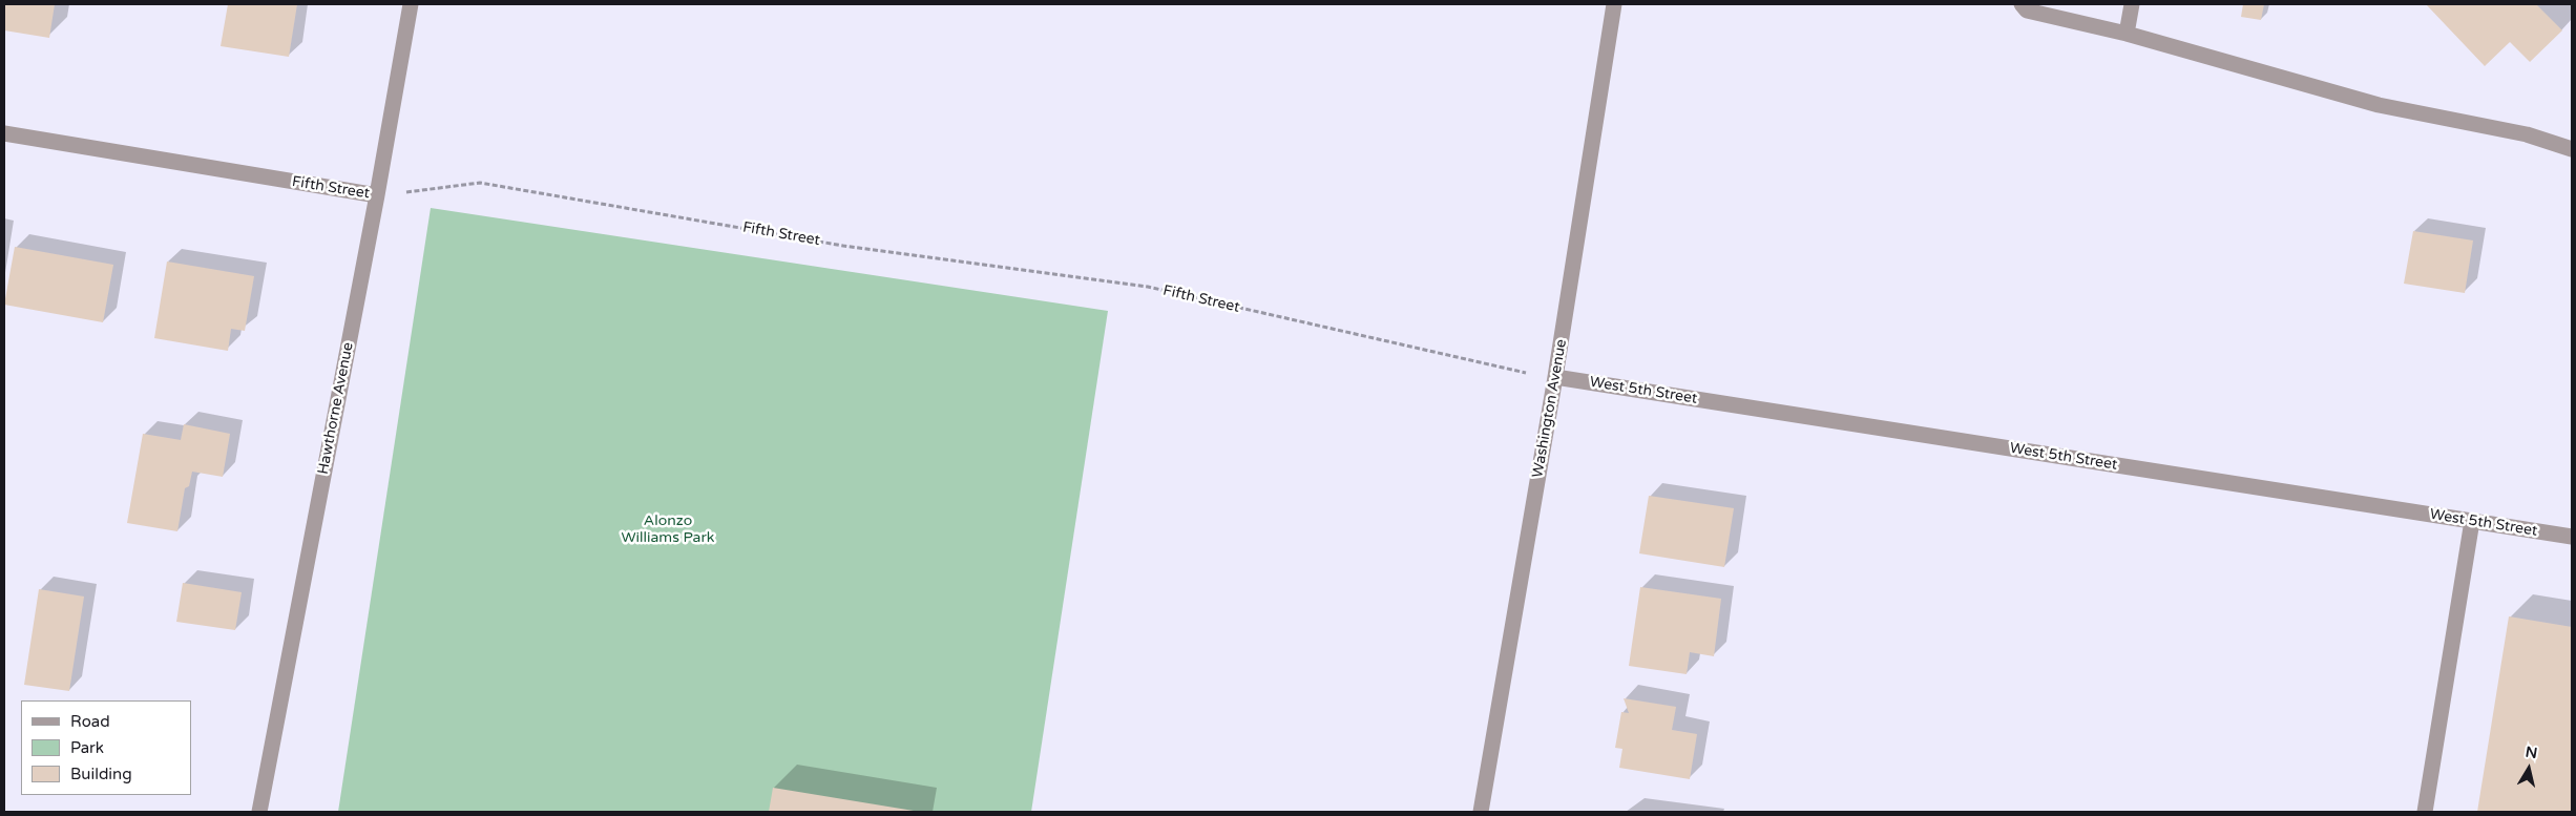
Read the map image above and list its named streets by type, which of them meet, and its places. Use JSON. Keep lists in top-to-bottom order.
{
  "streets": {
    "street": [
      "Fifth Street",
      "West 5th Street",
      "Hawthorne Avenue",
      "Washington Avenue"
    ]
  },
  "crossings": [
    ["Fifth Street", "West 5th Street"],
    ["Fifth Street", "Hawthorne Avenue"],
    ["Fifth Street", "Washington Avenue"],
    ["West 5th Street", "Washington Avenue"]
  ],
  "parks": ["Alonzo Williams Park"],
  "legend": ["Road", "Park", "Building"],
  "north": "top"
}
